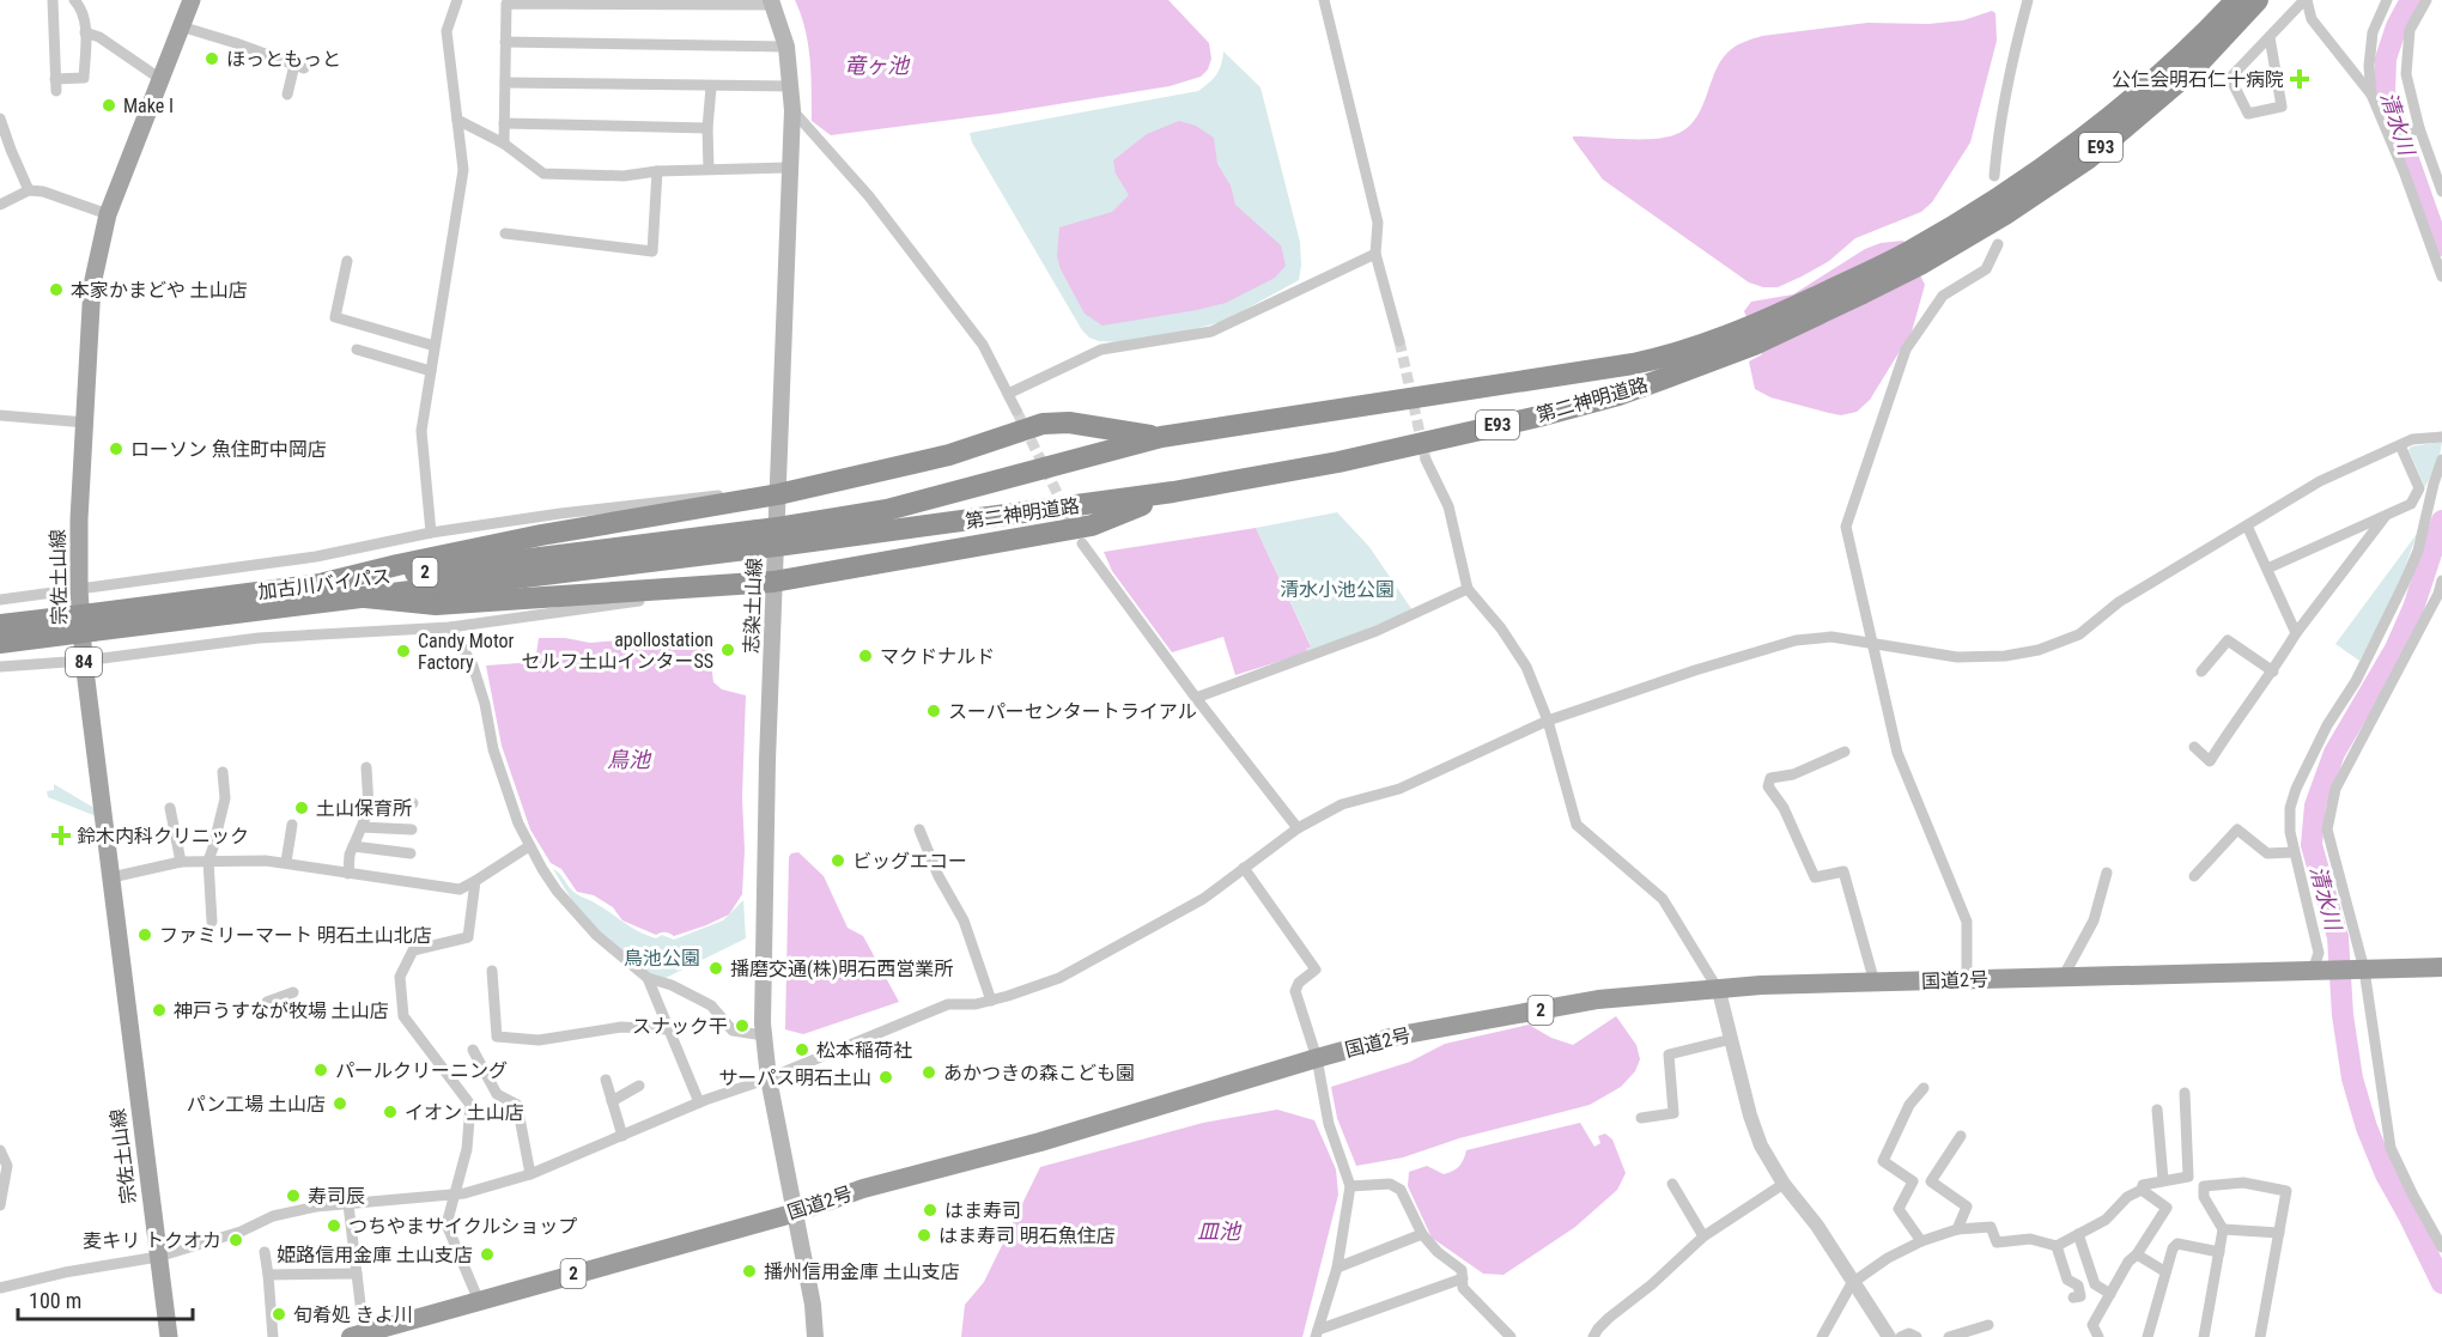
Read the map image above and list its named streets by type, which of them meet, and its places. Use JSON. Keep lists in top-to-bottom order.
{
  "streets": {
    "highway": [
      "E93",
      "第二神明道路",
      "2",
      "加古川バイパス",
      "国道2号"
    ],
    "main road": ["宗佐土山線", "志染土山線", "84"]
  },
  "crossings": [
    ["第二神明道路", "加古川バイパス"],
    ["志染土山線", "国道2号"]
  ],
  "water": [
    "竜ヶ池",
    "清水川",
    "鳥池",
    "皿池"
  ],
  "parks": ["清水小池公園", "鳥池公園"],
  "places": {
    "other": [
      "ほっともっと",
      "Make I",
      "本家かまどや 土山店",
      "ローソン 魚住町中岡店",
      "apollostation セルフ土山インターSS",
      "Candy Motor Factory",
      "マクドナルド",
      "スーパーセンタートライアル",
      "土山保育所",
      "ビッグエコー",
      "ファミリーマート 明石土山北店",
      "播磨交通(株)明石西営業所",
      "神戸うすなが牧場 土山店",
      "スナック干",
      "松本稲荷社",
      "パールクリーニング",
      "あかつきの森こども園",
      "サーパス明石土山",
      "パン工場 土山店",
      "イオン 土山店",
      "寿司辰",
      "はま寿司",
      "つちやまサイクルショップ",
      "はま寿司 明石魚住店",
      "麦キリ トクオカ",
      "姫路信用金庫 土山支店",
      "播州信用金庫 土山支店",
      "旬肴処 きよ川"
    ],
    "health": ["公仁会明石仁十病院", "鈴木内科クリニック"]
  },
  "scale_bar": "100 m"
}
